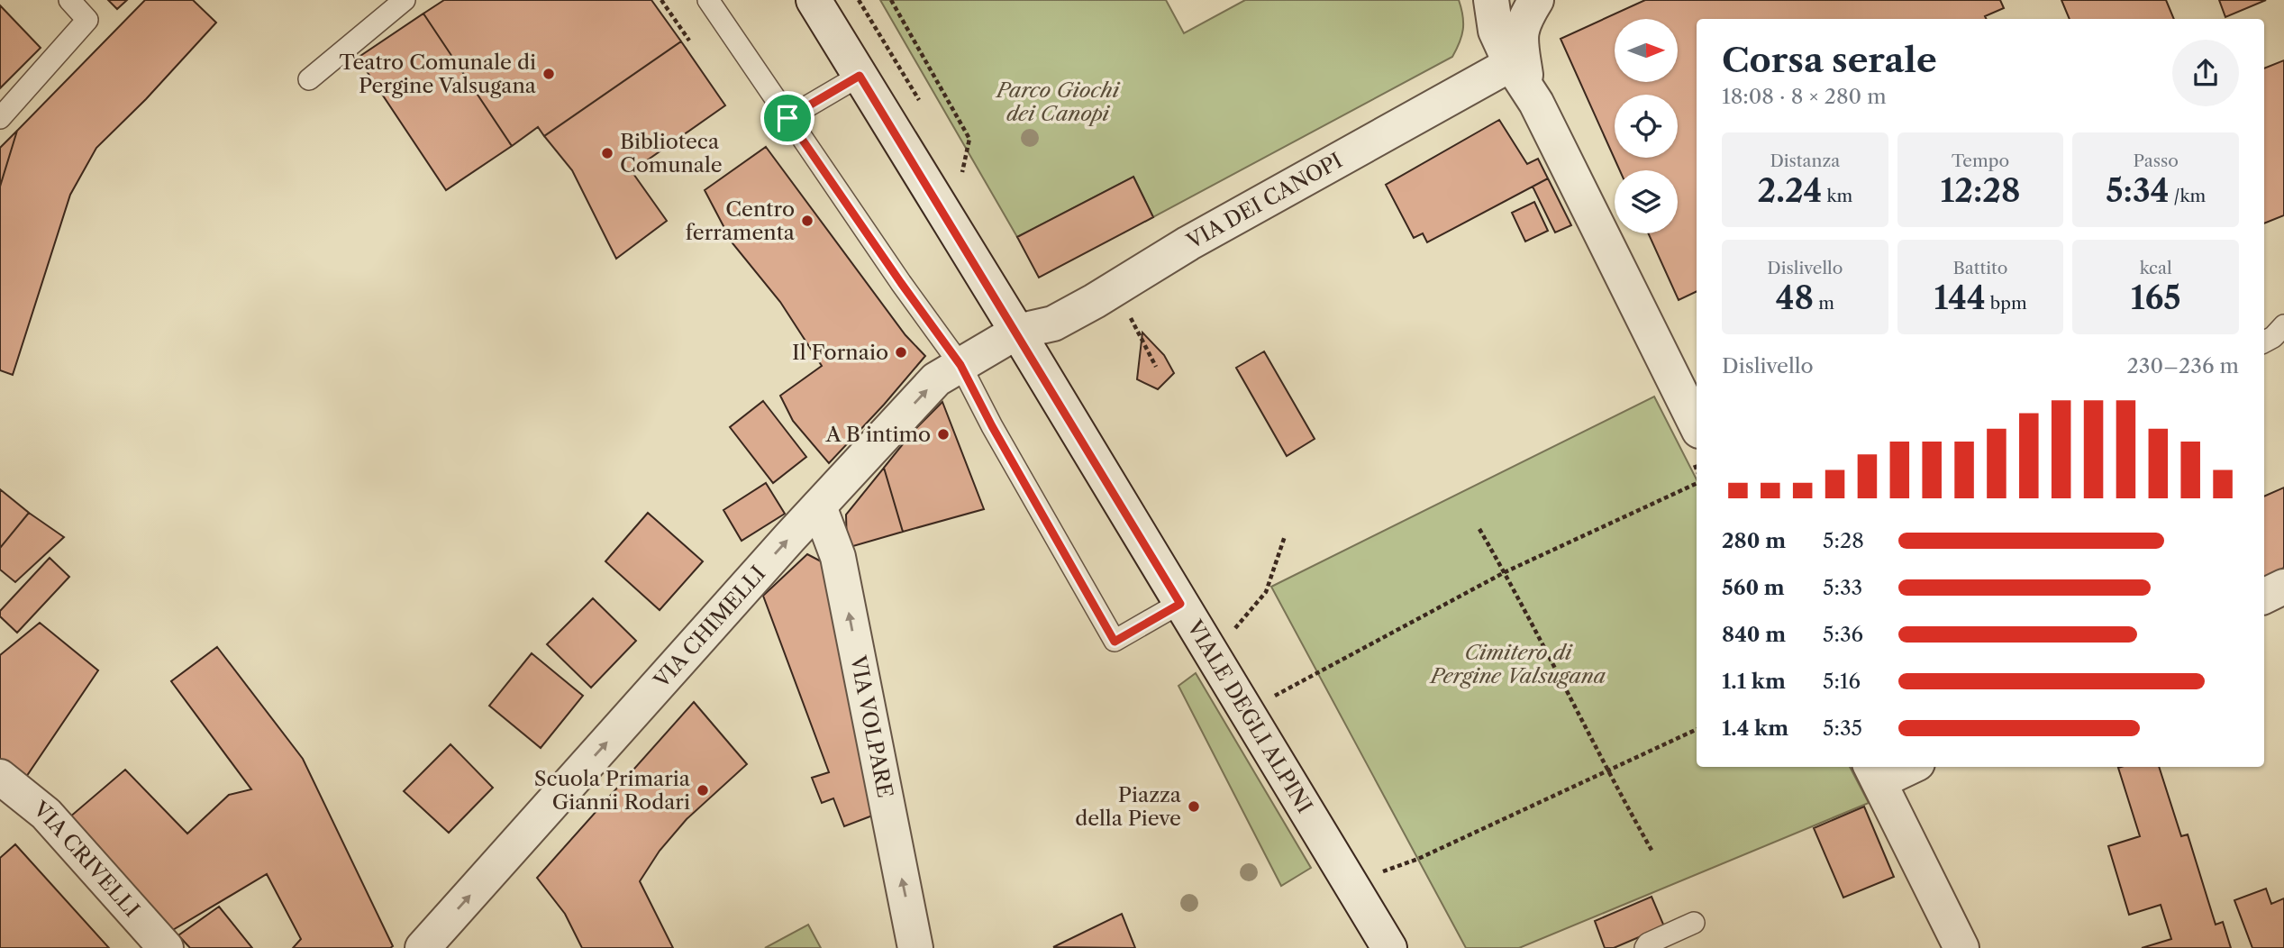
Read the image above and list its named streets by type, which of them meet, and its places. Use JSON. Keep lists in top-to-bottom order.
{
  "streets": {
    "street": [
      "VIA DEI CANOPI",
      "VIA CHIMELLI",
      "VIALE DEGLI ALPINI",
      "VIA VOLPARE",
      "VIA CRIVELLI"
    ]
  },
  "crossings": [
    ["VIA DEI CANOPI", "VIA CHIMELLI"],
    ["VIA DEI CANOPI", "VIALE DEGLI ALPINI"],
    ["VIA CHIMELLI", "VIALE DEGLI ALPINI"],
    ["VIA CHIMELLI", "VIA VOLPARE"]
  ],
  "one_way": ["VIA CHIMELLI", "VIA VOLPARE"],
  "parks": ["Parco Giochi dei Canopi", "Cimitero di Pergine Valsugana"],
  "places": [
    "Teatro Comunale di Pergine Valsugana",
    "Biblioteca Comunale",
    "Centro ferramenta",
    "Il Fornaio",
    "A B intimo",
    "Scuola Primaria Gianni Rodari",
    "Piazza della Pieve"
  ],
  "north": "right",
  "page": {
    "heading": ["Corsa serale", "18:08 · 8 × 280 m"],
    "stats": [
      ["Distanza", "2.24 km"],
      ["Tempo", "12:28"],
      ["Passo", "5:34 /km"],
      ["Dislivello", "48 m"],
      ["Battito", "144 bpm"],
      ["kcal", "165"]
    ],
    "chart": ["Dislivello", "230–236 m"],
    "list": [
      {
        "name": "280 m",
        "note": "5:28"
      },
      {
        "name": "560 m",
        "note": "5:33"
      },
      {
        "name": "840 m",
        "note": "5:36"
      },
      {
        "name": "1.1 km",
        "note": "5:16"
      },
      {
        "name": "1.4 km",
        "note": "5:35"
      }
    ]
  }
}
